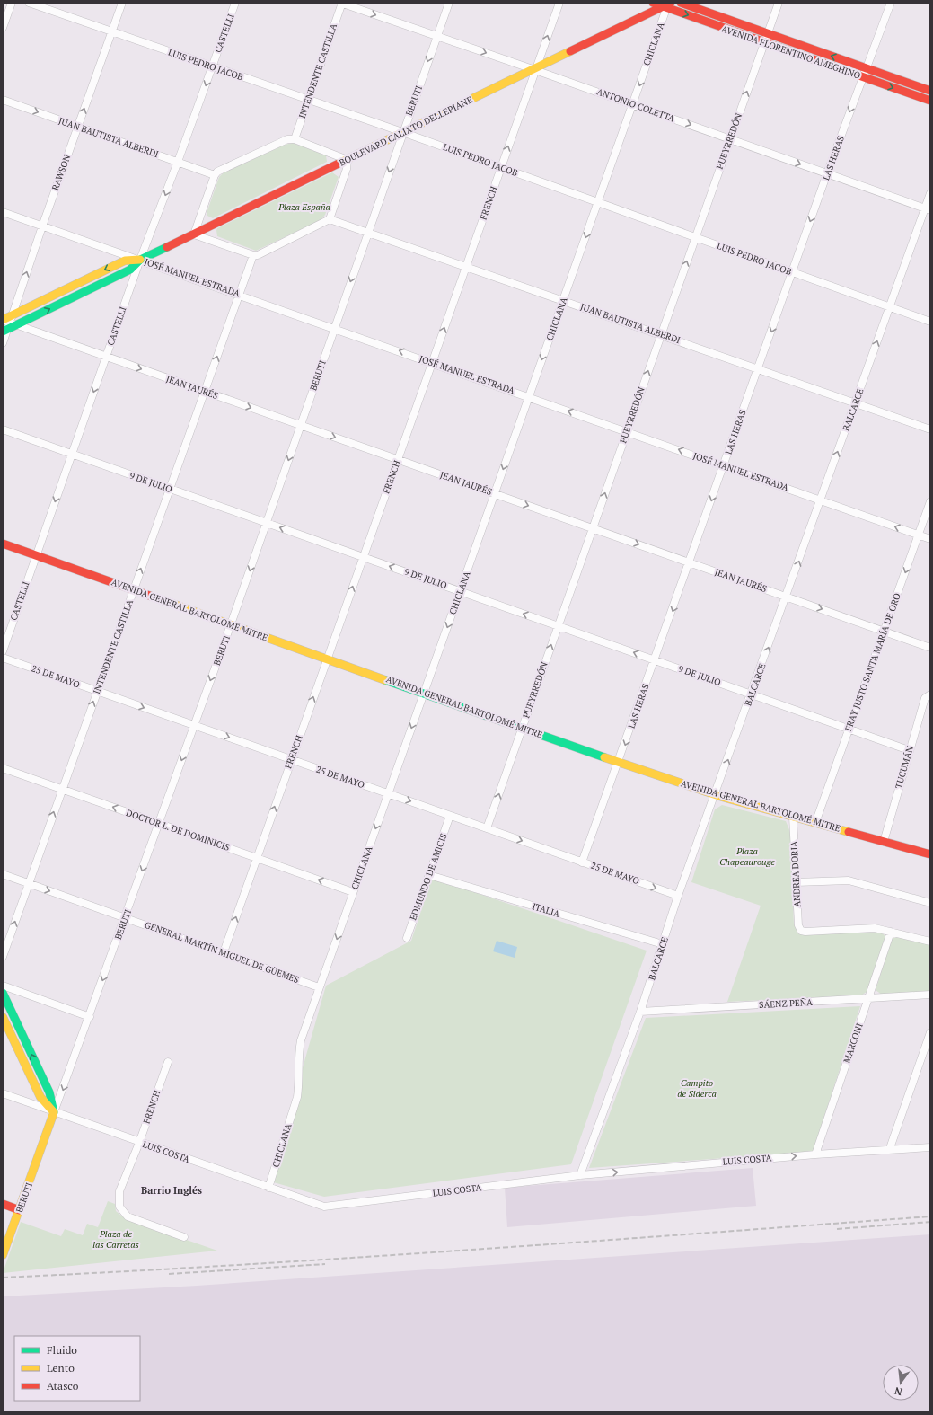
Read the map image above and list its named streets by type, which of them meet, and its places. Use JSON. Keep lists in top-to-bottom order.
{
  "streets": {
    "main road": [
      "AVENIDA FLORENTINO AMEGHINO",
      "BERUTI",
      "BOULEVARD CALIXTO DELLEPIANE",
      "AVENIDA GENERAL BARTOLOMÉ MITRE"
    ],
    "street": [
      "CASTELLI",
      "CHICLANA",
      "LUIS PEDRO JACOB",
      "INTENDENTE CASTILLA",
      "ANTONIO COLETTA",
      "JUAN BAUTISTA ALBERDI",
      "PUEYRREDÓN",
      "LAS HERAS",
      "RAWSON",
      "FRENCH",
      "JOSÉ MANUEL ESTRADA",
      "JEAN JAURÉS",
      "BALCARCE",
      "9 DE JULIO",
      "FRAY JUSTO SANTA MARÍA DE ORO",
      "25 DE MAYO",
      "TUCUMÁN",
      "DOCTOR L. DE DOMINICIS",
      "ANDREA DORIA",
      "EDMUNDO DE AMICIS",
      "ITALIA",
      "GENERAL MARTÍN MIGUEL DE GÜEMES",
      "SÁENZ PEÑA",
      "MARCONI",
      "LUIS COSTA"
    ]
  },
  "crossings": [
    ["CASTELLI", "LUIS PEDRO JACOB"],
    ["CASTELLI", "BOULEVARD CALIXTO DELLEPIANE"],
    ["CASTELLI", "JUAN BAUTISTA ALBERDI"],
    ["CASTELLI", "JOSÉ MANUEL ESTRADA"],
    ["CASTELLI", "JEAN JAURÉS"],
    ["CASTELLI", "9 DE JULIO"],
    ["CASTELLI", "AVENIDA GENERAL BARTOLOMÉ MITRE"],
    ["CHICLANA", "AVENIDA FLORENTINO AMEGHINO"],
    ["CHICLANA", "LUIS PEDRO JACOB"],
    ["CHICLANA", "ANTONIO COLETTA"],
    ["CHICLANA", "BOULEVARD CALIXTO DELLEPIANE"],
    ["CHICLANA", "JUAN BAUTISTA ALBERDI"],
    ["CHICLANA", "JOSÉ MANUEL ESTRADA"],
    ["CHICLANA", "JEAN JAURÉS"],
    ["CHICLANA", "9 DE JULIO"],
    ["CHICLANA", "AVENIDA GENERAL BARTOLOMÉ MITRE"],
    ["CHICLANA", "25 DE MAYO"],
    ["CHICLANA", "DOCTOR L. DE DOMINICIS"],
    ["CHICLANA", "GENERAL MARTÍN MIGUEL DE GÜEMES"],
    ["CHICLANA", "LUIS COSTA"],
    ["AVENIDA FLORENTINO AMEGHINO", "BOULEVARD CALIXTO DELLEPIANE"],
    ["AVENIDA FLORENTINO AMEGHINO", "PUEYRREDÓN"],
    ["AVENIDA FLORENTINO AMEGHINO", "LAS HERAS"],
    ["LUIS PEDRO JACOB", "INTENDENTE CASTILLA"],
    ["LUIS PEDRO JACOB", "BERUTI"],
    ["LUIS PEDRO JACOB", "BOULEVARD CALIXTO DELLEPIANE"],
    ["LUIS PEDRO JACOB", "PUEYRREDÓN"],
    ["LUIS PEDRO JACOB", "LAS HERAS"],
    ["LUIS PEDRO JACOB", "RAWSON"],
    ["LUIS PEDRO JACOB", "FRENCH"],
    ["LUIS PEDRO JACOB", "BALCARCE"],
    ["INTENDENTE CASTILLA", "ANTONIO COLETTA"],
    ["INTENDENTE CASTILLA", "JOSÉ MANUEL ESTRADA"],
    ["INTENDENTE CASTILLA", "JEAN JAURÉS"],
    ["INTENDENTE CASTILLA", "9 DE JULIO"],
    ["INTENDENTE CASTILLA", "AVENIDA GENERAL BARTOLOMÉ MITRE"],
    ["INTENDENTE CASTILLA", "25 DE MAYO"],
    ["INTENDENTE CASTILLA", "DOCTOR L. DE DOMINICIS"],
    ["INTENDENTE CASTILLA", "GENERAL MARTÍN MIGUEL DE GÜEMES"],
    ["BERUTI", "ANTONIO COLETTA"],
    ["BERUTI", "BOULEVARD CALIXTO DELLEPIANE"],
    ["BERUTI", "JUAN BAUTISTA ALBERDI"],
    ["BERUTI", "JOSÉ MANUEL ESTRADA"],
    ["BERUTI", "JEAN JAURÉS"],
    ["BERUTI", "9 DE JULIO"],
    ["BERUTI", "AVENIDA GENERAL BARTOLOMÉ MITRE"],
    ["BERUTI", "25 DE MAYO"],
    ["BERUTI", "DOCTOR L. DE DOMINICIS"],
    ["BERUTI", "GENERAL MARTÍN MIGUEL DE GÜEMES"],
    ["BERUTI", "LUIS COSTA"],
    ["ANTONIO COLETTA", "BOULEVARD CALIXTO DELLEPIANE"],
    ["ANTONIO COLETTA", "PUEYRREDÓN"],
    ["ANTONIO COLETTA", "LAS HERAS"],
    ["ANTONIO COLETTA", "FRENCH"],
    ["ANTONIO COLETTA", "BALCARCE"],
    ["BOULEVARD CALIXTO DELLEPIANE", "RAWSON"],
    ["BOULEVARD CALIXTO DELLEPIANE", "FRENCH"],
    ["BOULEVARD CALIXTO DELLEPIANE", "JOSÉ MANUEL ESTRADA"],
    ["BOULEVARD CALIXTO DELLEPIANE", "JEAN JAURÉS"],
    ["JUAN BAUTISTA ALBERDI", "PUEYRREDÓN"],
    ["JUAN BAUTISTA ALBERDI", "LAS HERAS"],
    ["JUAN BAUTISTA ALBERDI", "RAWSON"],
    ["JUAN BAUTISTA ALBERDI", "FRENCH"],
    ["JUAN BAUTISTA ALBERDI", "BALCARCE"],
    ["PUEYRREDÓN", "JOSÉ MANUEL ESTRADA"],
    ["PUEYRREDÓN", "JEAN JAURÉS"],
    ["PUEYRREDÓN", "9 DE JULIO"],
    ["PUEYRREDÓN", "AVENIDA GENERAL BARTOLOMÉ MITRE"],
    ["PUEYRREDÓN", "25 DE MAYO"],
    ["LAS HERAS", "JOSÉ MANUEL ESTRADA"],
    ["LAS HERAS", "JEAN JAURÉS"],
    ["LAS HERAS", "9 DE JULIO"],
    ["LAS HERAS", "AVENIDA GENERAL BARTOLOMÉ MITRE"],
    ["LAS HERAS", "25 DE MAYO"],
    ["RAWSON", "JOSÉ MANUEL ESTRADA"],
    ["RAWSON", "JEAN JAURÉS"],
    ["FRENCH", "JOSÉ MANUEL ESTRADA"],
    ["FRENCH", "JEAN JAURÉS"],
    ["FRENCH", "9 DE JULIO"],
    ["FRENCH", "AVENIDA GENERAL BARTOLOMÉ MITRE"],
    ["FRENCH", "25 DE MAYO"],
    ["FRENCH", "DOCTOR L. DE DOMINICIS"],
    ["FRENCH", "GENERAL MARTÍN MIGUEL DE GÜEMES"],
    ["FRENCH", "LUIS COSTA"],
    ["JOSÉ MANUEL ESTRADA", "BALCARCE"],
    ["JOSÉ MANUEL ESTRADA", "FRAY JUSTO SANTA MARÍA DE ORO"],
    ["JEAN JAURÉS", "BALCARCE"],
    ["JEAN JAURÉS", "FRAY JUSTO SANTA MARÍA DE ORO"],
    ["BALCARCE", "9 DE JULIO"],
    ["BALCARCE", "AVENIDA GENERAL BARTOLOMÉ MITRE"],
    ["BALCARCE", "25 DE MAYO"],
    ["BALCARCE", "ITALIA"],
    ["BALCARCE", "SÁENZ PEÑA"],
    ["BALCARCE", "LUIS COSTA"],
    ["9 DE JULIO", "FRAY JUSTO SANTA MARÍA DE ORO"],
    ["9 DE JULIO", "TUCUMÁN"],
    ["AVENIDA GENERAL BARTOLOMÉ MITRE", "FRAY JUSTO SANTA MARÍA DE ORO"],
    ["AVENIDA GENERAL BARTOLOMÉ MITRE", "TUCUMÁN"],
    ["AVENIDA GENERAL BARTOLOMÉ MITRE", "ANDREA DORIA"],
    ["25 DE MAYO", "EDMUNDO DE AMICIS"],
    ["ANDREA DORIA", "MARCONI"],
    ["EDMUNDO DE AMICIS", "ITALIA"],
    ["SÁENZ PEÑA", "MARCONI"],
    ["MARCONI", "LUIS COSTA"]
  ],
  "one_way": [
    "CASTELLI",
    "CHICLANA",
    "INTENDENTE CASTILLA",
    "BERUTI",
    "ANTONIO COLETTA",
    "PUEYRREDÓN",
    "LAS HERAS",
    "RAWSON",
    "FRENCH",
    "JOSÉ MANUEL ESTRADA",
    "JEAN JAURÉS",
    "BALCARCE",
    "9 DE JULIO",
    "25 DE MAYO",
    "DOCTOR L. DE DOMINICIS"
  ],
  "districts": ["Barrio Inglés"],
  "parks": [
    "Plaza España",
    "Plaza Chapeaurouge",
    "Campito de Siderca",
    "Plaza de las Carretas"
  ],
  "legend": ["Fluido", "Lento", "Atasco"],
  "north": "bottom"
}
